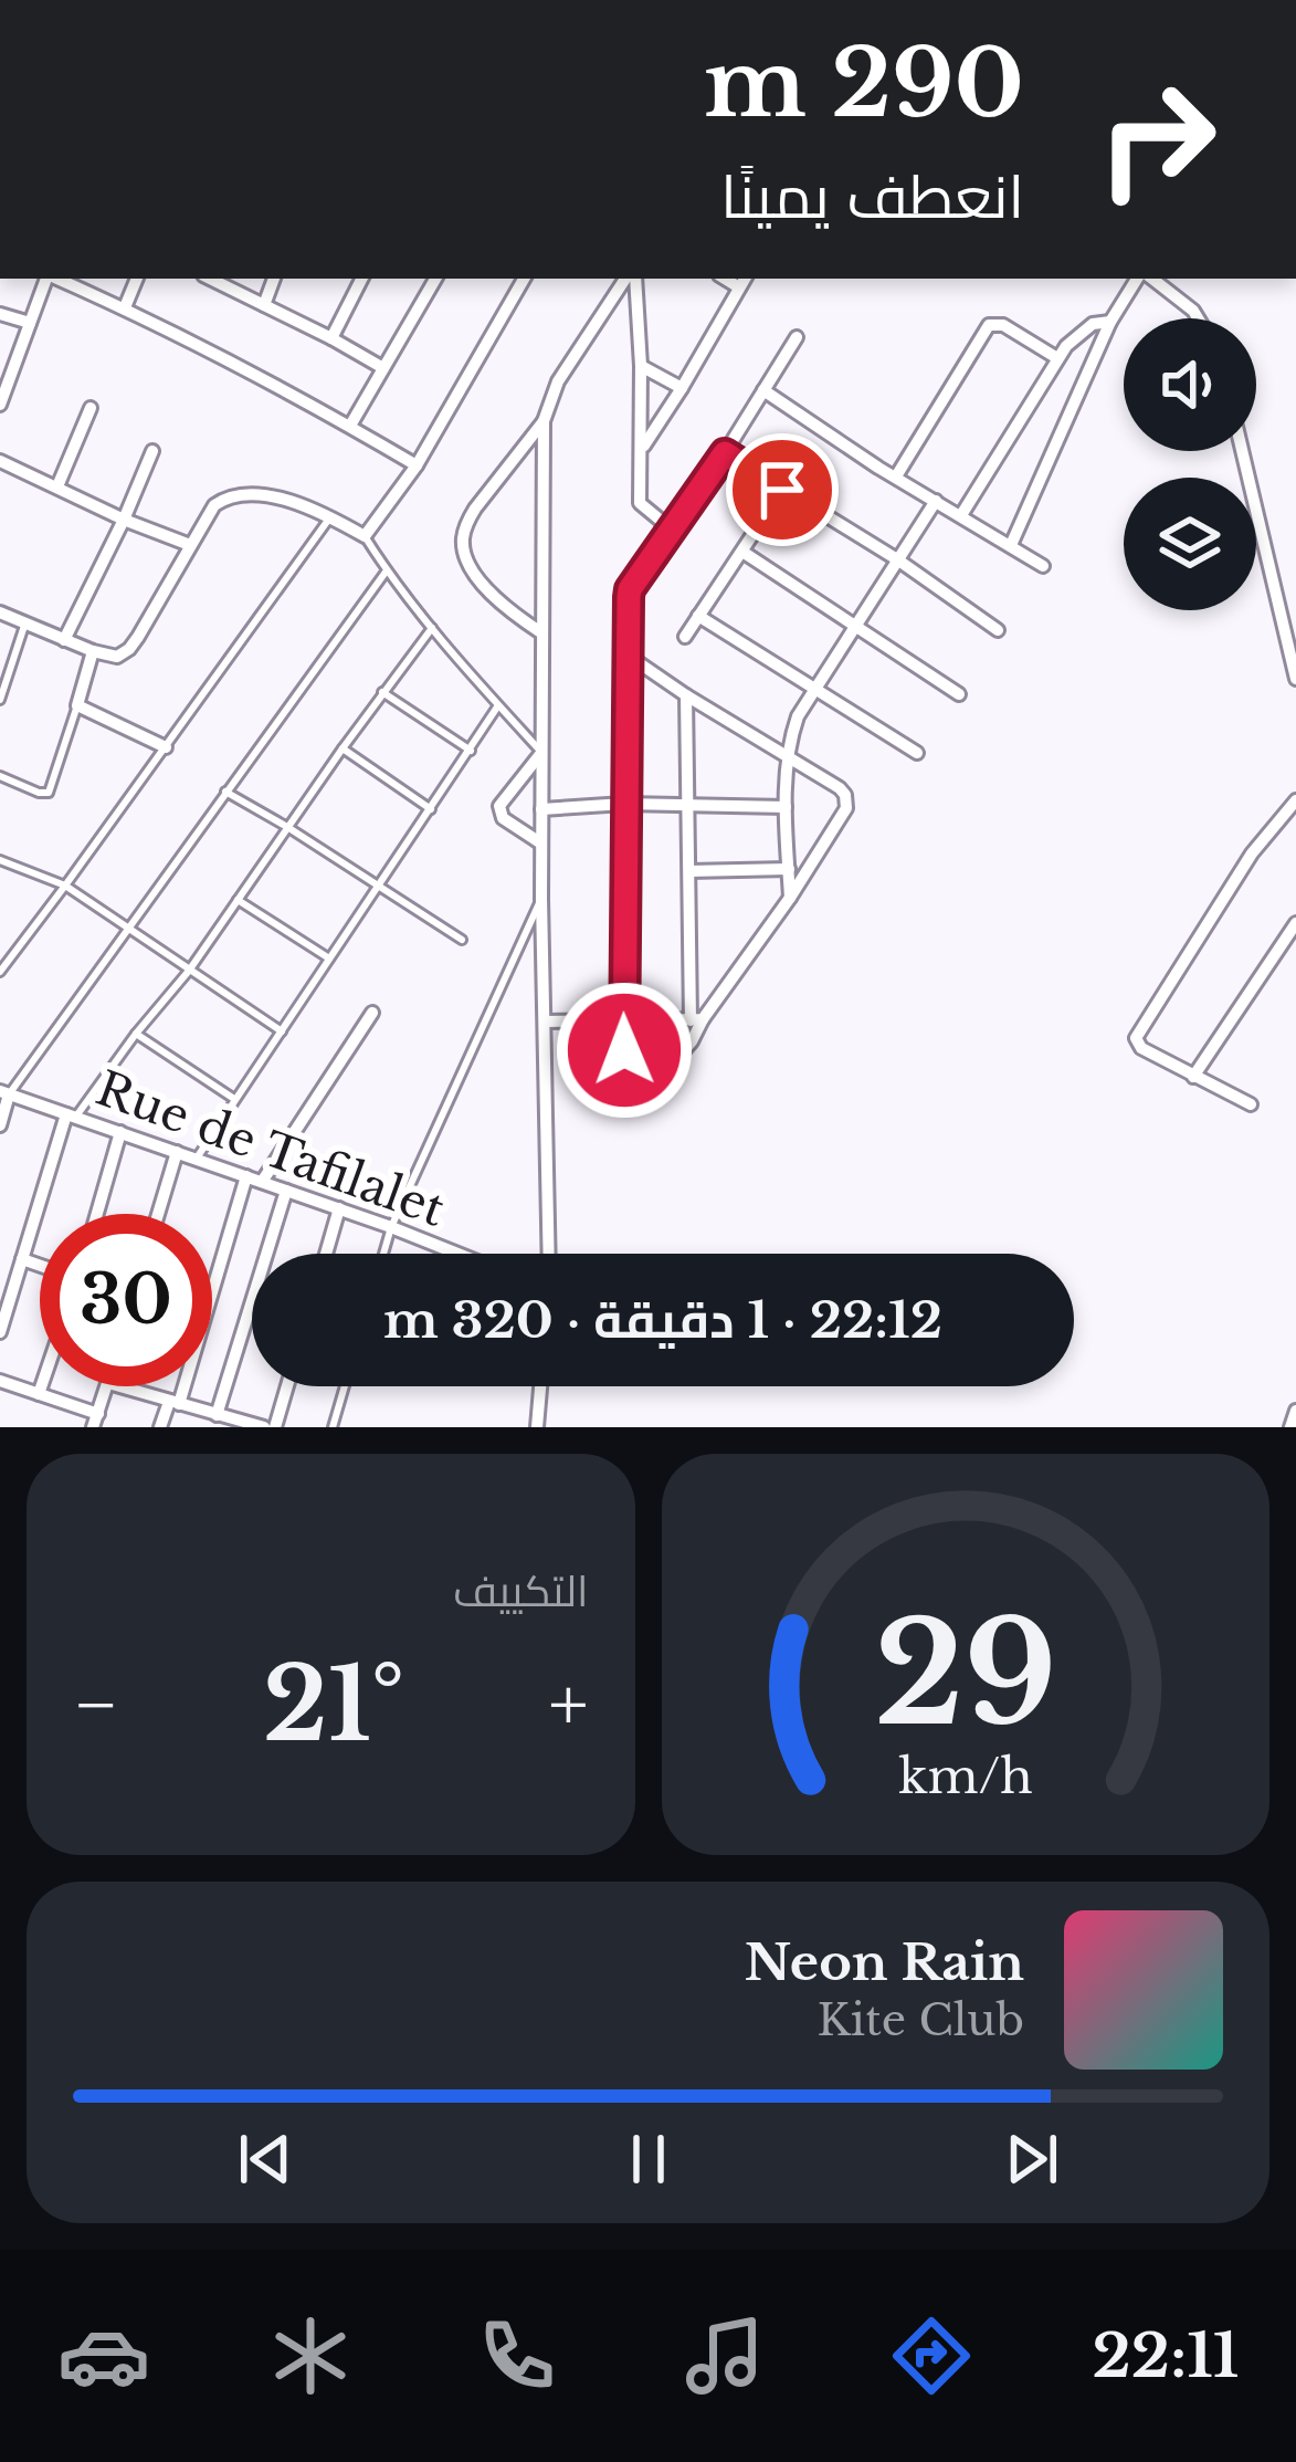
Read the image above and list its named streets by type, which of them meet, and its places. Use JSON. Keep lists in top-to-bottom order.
{
  "streets": {
    "street": ["Rue de Tafilalet"]
  },
  "page": {
    "turn": ["290 m", "انعطف يمينًا"],
    "limit": "30",
    "trip": "22:12 · 1 دقيقة · 320 m",
    "tile": "التكييف",
    "heat": ["−", "21°", "+"],
    "song": ["Neon Rain", "Kite Club"],
    "tabs": "22:11",
    "gauge": ["29", "km/h"]
  }
}
